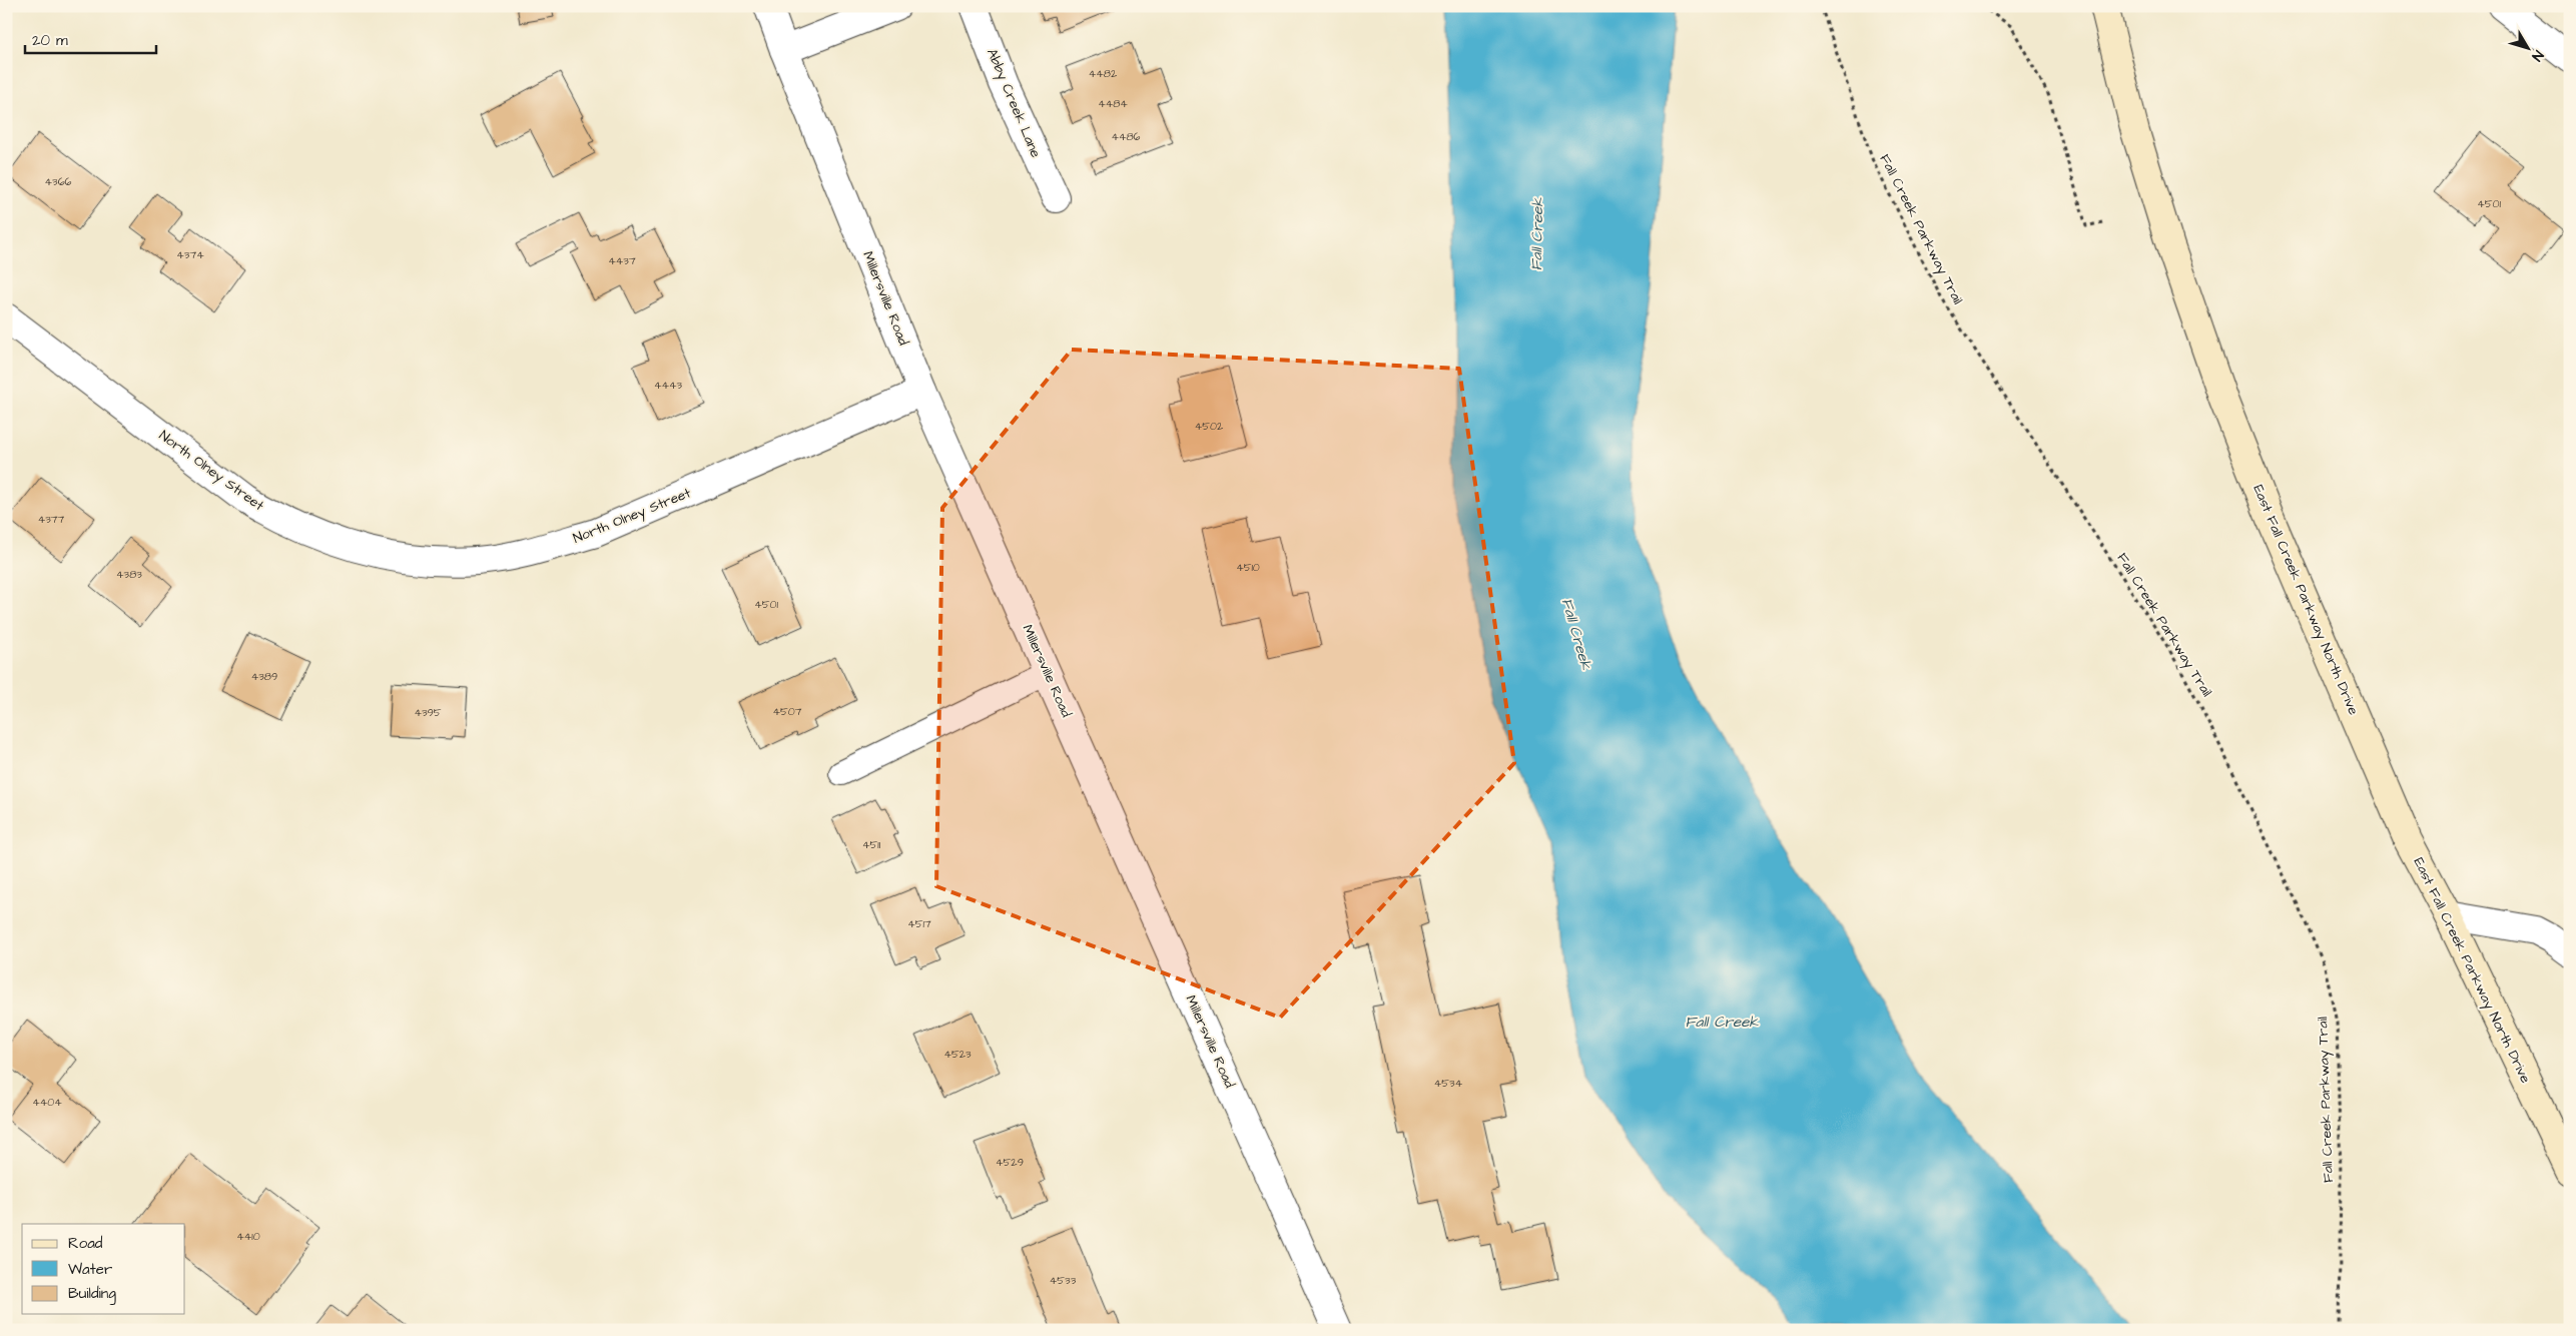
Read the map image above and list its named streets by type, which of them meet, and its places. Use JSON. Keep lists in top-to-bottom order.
{
  "streets": {
    "main road": ["East Fall Creek Parkway North Drive"],
    "street": ["Abby Creek Lane", "Millersville Road", "North Olney Street"],
    "path": ["Fall Creek Parkway Trail"]
  },
  "crossings": [
    ["Millersville Road", "North Olney Street"]
  ],
  "water": ["Fall Creek"],
  "house_numbers": [
    "4482",
    "4484",
    "4486",
    "4366",
    "4501",
    "4374",
    "4437",
    "4443",
    "4502",
    "4377",
    "4510",
    "4383",
    "4501",
    "4389",
    "4507",
    "4395",
    "4511",
    "4517",
    "4523",
    "4534",
    "4404",
    "4529",
    "4410",
    "4533"
  ],
  "legend": ["Road", "Water", "Building"],
  "scale_bar": "20 m",
  "north": "bottom right"
}
